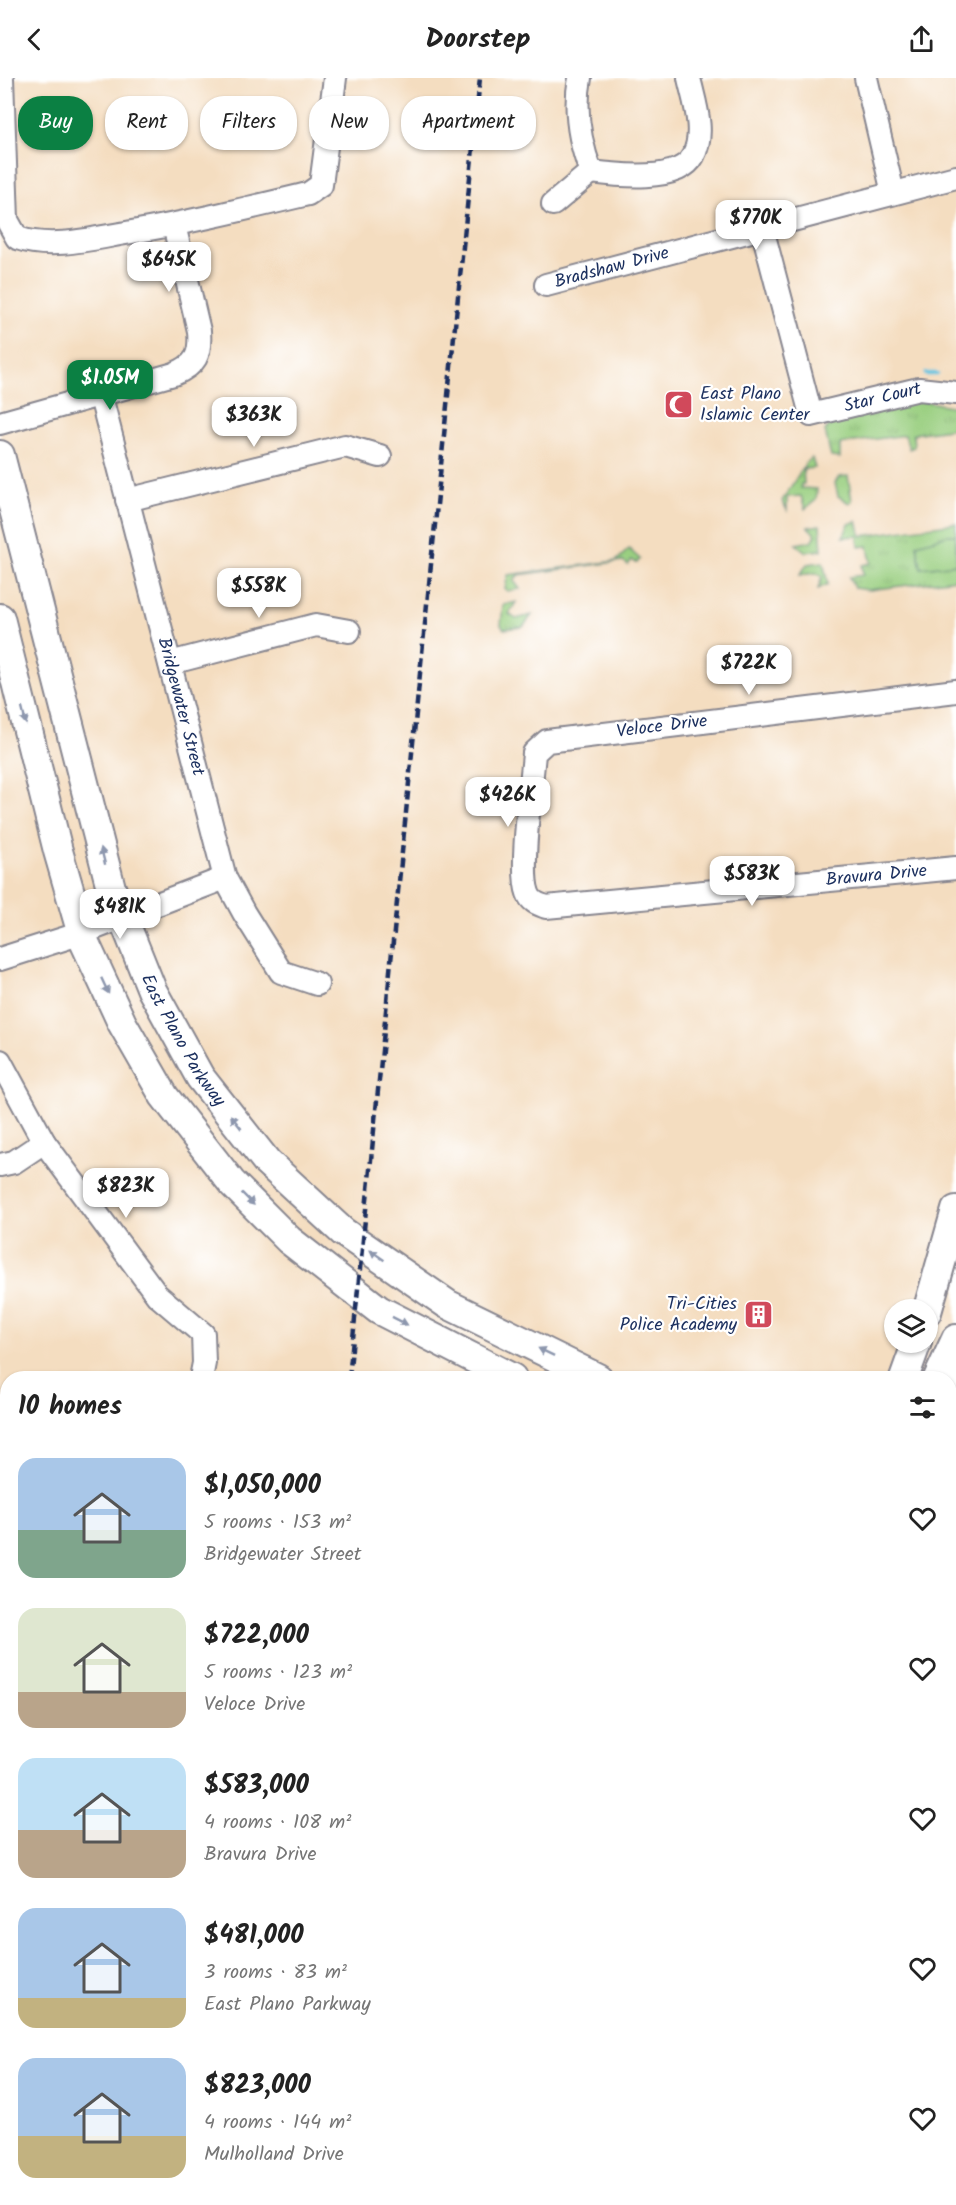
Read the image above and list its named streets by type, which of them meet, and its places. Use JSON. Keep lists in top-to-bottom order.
{
  "streets": {
    "main road": ["East Plano Parkway"],
    "street": [
      "Bradshaw Drive",
      "Star Court",
      "Bridgewater Street",
      "Veloce Drive",
      "Bravura Drive"
    ]
  },
  "crossings": [
    ["Bradshaw Drive", "Star Court"],
    ["Veloce Drive", "Bravura Drive"]
  ],
  "places": {
    "mosque": ["East Plano Islamic Center"],
    "building": ["Tri-Cities Police Academy"]
  },
  "page": {
    "header": "Doorstep",
    "chip": [
      "Buy",
      "Rent",
      "Filters",
      "New",
      "Apartment"
    ],
    "price": [
      "$770K",
      "$645K",
      "$1.05M",
      "$363K",
      "$558K",
      "$722K",
      "$426K",
      "$583K",
      "$481K",
      "$823K"
    ],
    "heading": "10 homes",
    "list": [
      {
        "name": "$1,050,000",
        "note": "5 rooms · 153 m² · Bridgewater Street"
      },
      {
        "name": "$722,000",
        "note": "5 rooms · 123 m² · Veloce Drive"
      },
      {
        "name": "$583,000",
        "note": "4 rooms · 108 m² · Bravura Drive"
      },
      {
        "name": "$481,000",
        "note": "3 rooms · 83 m² · East Plano Parkway"
      },
      {
        "name": "$823,000",
        "note": "4 rooms · 144 m² · Mulholland Drive"
      }
    ]
  }
}
